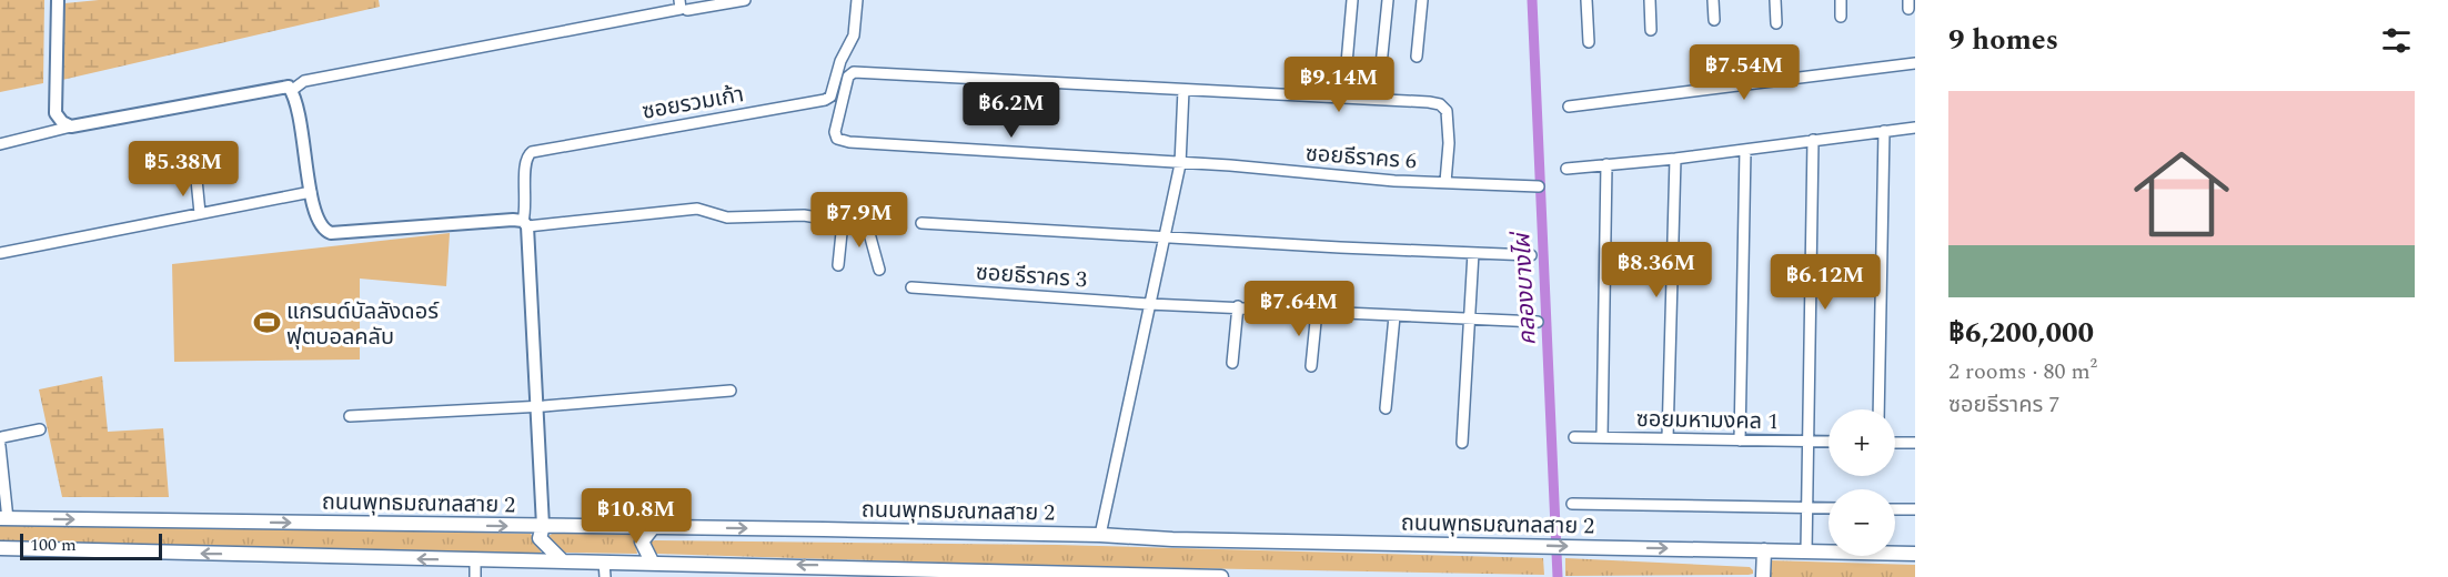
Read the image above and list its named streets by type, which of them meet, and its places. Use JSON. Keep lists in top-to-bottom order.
{
  "streets": {
    "main road": ["ถนนพุทธมณฑลสาย 2"],
    "street": [
      "ซอยรวมเก้า",
      "ซอยธีราคร 6",
      "ซอยธีราคร 3",
      "ซอยมหามงคล 1"
    ]
  },
  "water": ["คลองบางไผ่"],
  "places": {
    "sports": ["แกรนด์บัลลังดอร์ ฟุตบอลคลับ"]
  },
  "scale_bar": "100 m",
  "page": {
    "heading": "9 homes",
    "price": [
      "฿7.54M",
      "฿9.14M",
      "฿6.2M",
      "฿5.38M",
      "฿7.9M",
      "฿8.36M",
      "฿6.12M",
      "฿7.64M",
      "฿10.8M"
    ],
    "list": [
      {
        "name": "฿6,200,000",
        "note": "2 rooms · 80 m² · ซอยธีราคร 7"
      }
    ],
    "map_buttons": ["+", "−"],
    "scale": "100 m"
  }
}
